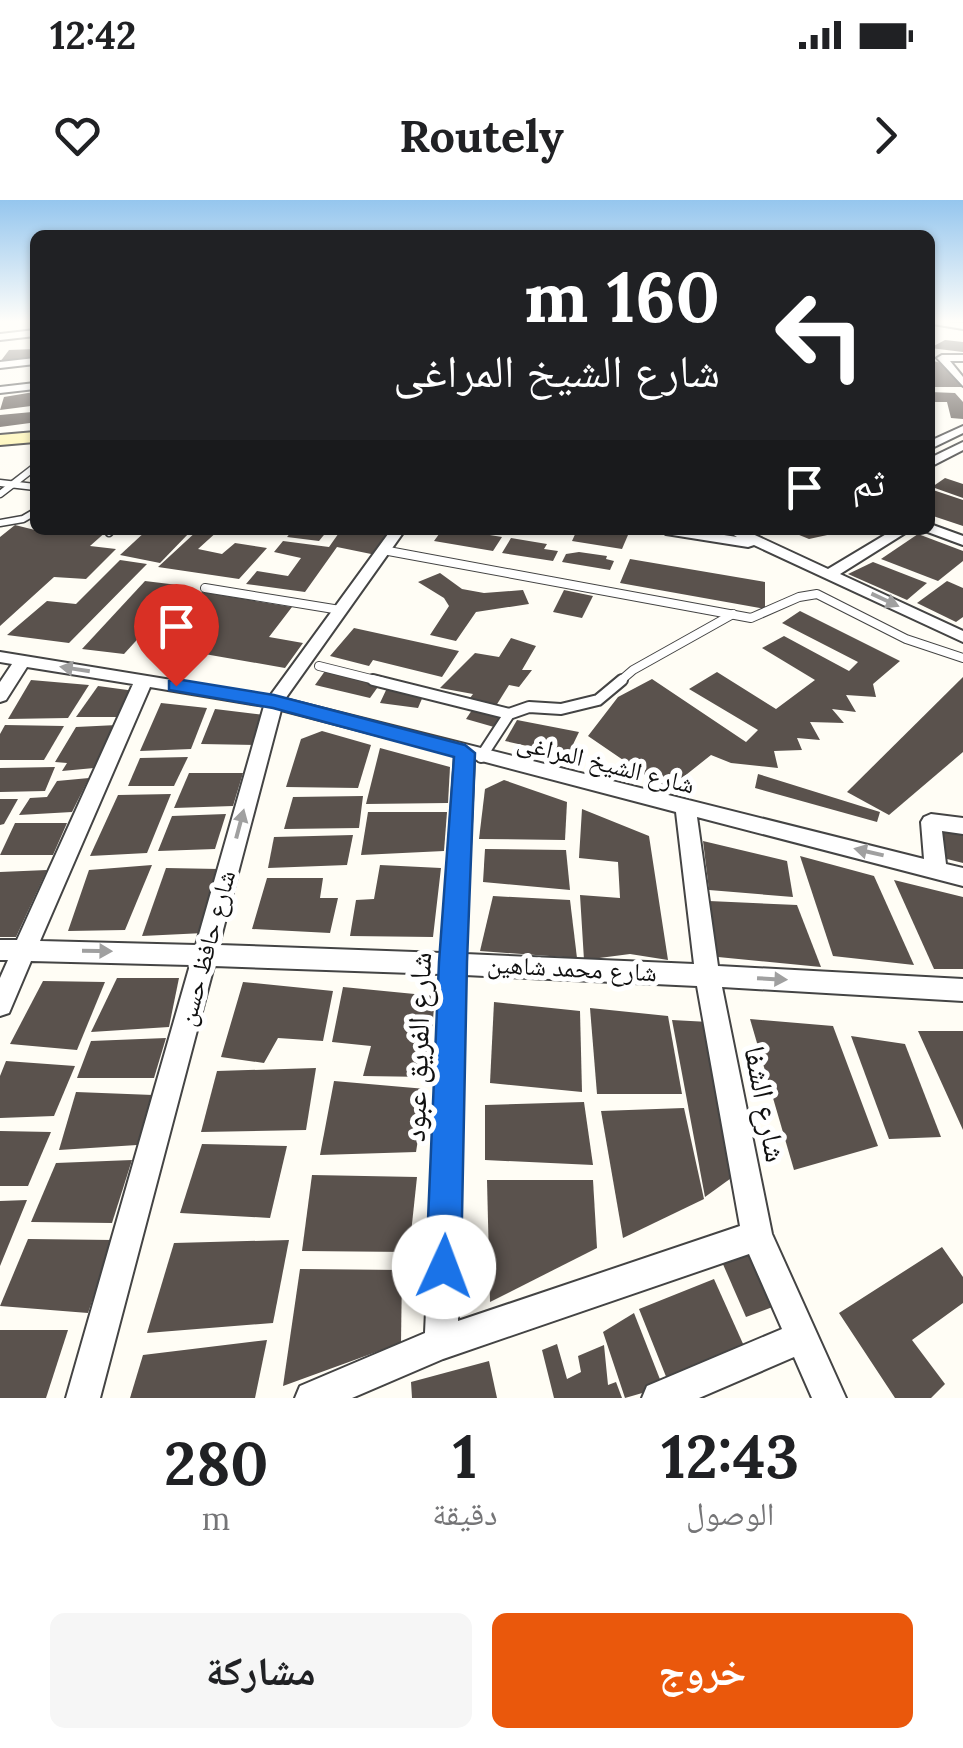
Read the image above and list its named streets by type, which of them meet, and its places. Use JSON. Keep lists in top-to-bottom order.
{
  "streets": {
    "street": [
      "شارع الشيخ المراغى",
      "شارع حافظ حسن",
      "شارع محمد شاهين",
      "شارع الفريق عبود",
      "شارع الشفا"
    ]
  },
  "crossings": [
    ["شارع الشيخ المراغى", "شارع حافظ حسن"],
    ["شارع الشيخ المراغى", "شارع الفريق عبود"],
    ["شارع الشيخ المراغى", "شارع الشفا"],
    ["شارع حافظ حسن", "شارع محمد شاهين"],
    ["شارع محمد شاهين", "شارع الفريق عبود"],
    ["شارع محمد شاهين", "شارع الشفا"]
  ],
  "one_way": ["شارع الشيخ المراغى", "شارع محمد شاهين"],
  "page": {
    "status": "12:42",
    "header": "Routely",
    "turn": ["160 m", "شارع الشيخ المراغى"],
    "then": "ثم",
    "eta": [
      "12:43",
      "الوصول",
      "1",
      "دقيقة",
      "280",
      "m"
    ],
    "buttons": ["خروج", "مشاركة"]
  }
}
